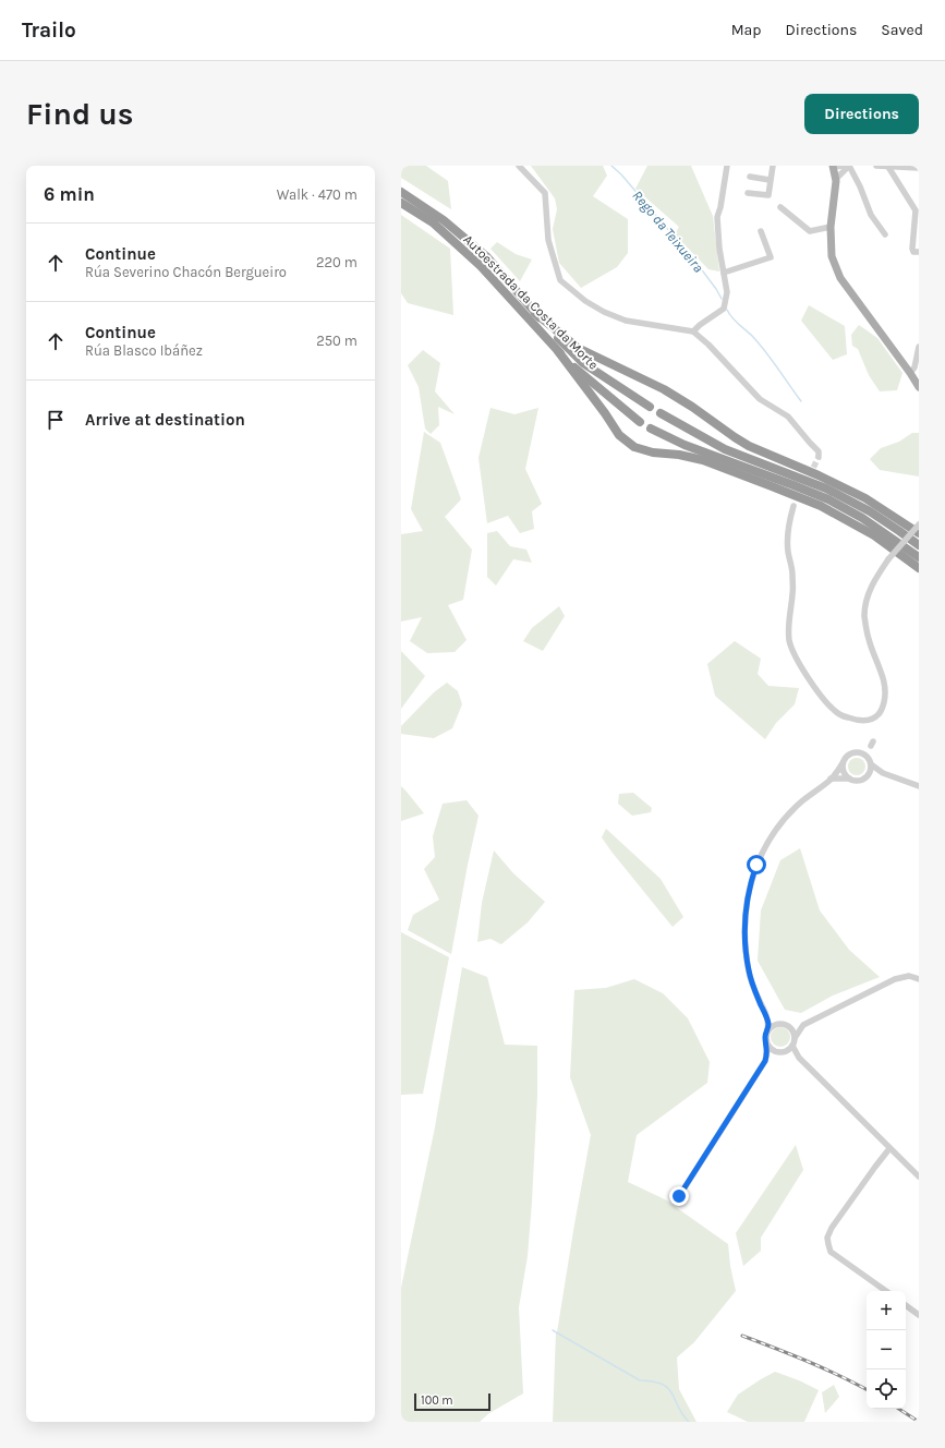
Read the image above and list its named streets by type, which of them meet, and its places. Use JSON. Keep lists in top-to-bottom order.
{
  "streets": {
    "highway": ["Autoestrada da Costa da Morte"]
  },
  "water": ["Rego da Teixueira"],
  "scale_bar": "100 m",
  "page": {
    "header": "Trailo",
    "nav": ["Map", "Directions", "Saved"],
    "buttons": "Directions",
    "title": "Find us",
    "heading": ["6 min", "Walk · 470 m"],
    "list": [
      ["Continue", "Rúa Severino Chacón Bergueiro", "220 m"],
      ["Continue", "Rúa Blasco Ibáñez", "250 m"],
      "Arrive at destination"
    ],
    "map_buttons": ["+", "−"],
    "scale": "100 m"
  }
}
